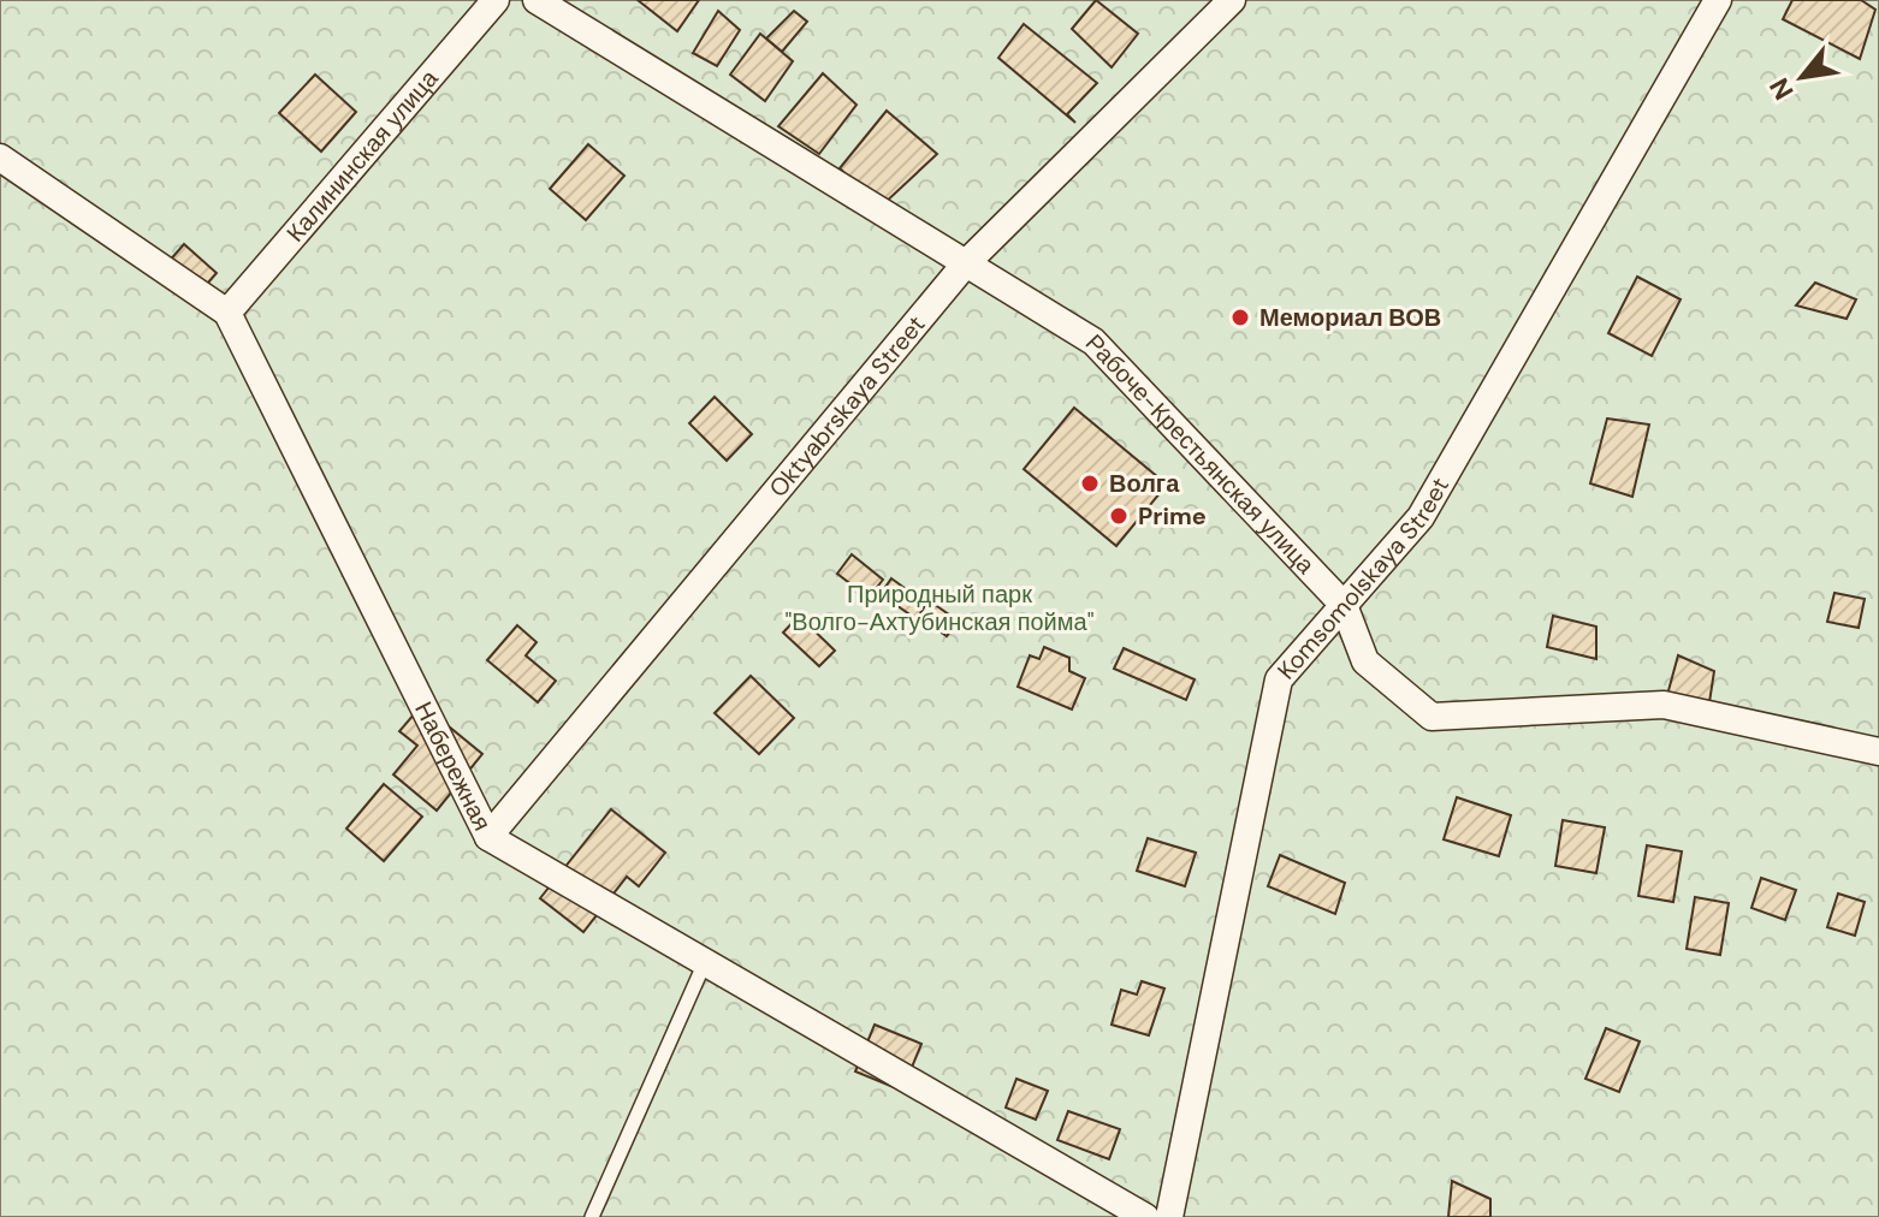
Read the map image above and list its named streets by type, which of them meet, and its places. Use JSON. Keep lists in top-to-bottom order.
{
  "streets": {
    "street": [
      "Калининская улица",
      "Oktyabrskaya Street",
      "Рабоче-Крестьянская улица",
      "Komsomolskaya Street",
      "Набережная"
    ]
  },
  "crossings": [
    ["Калининская улица", "Набережная"],
    ["Oktyabrskaya Street", "Рабоче-Крестьянская улица"],
    ["Oktyabrskaya Street", "Набережная"],
    ["Рабоче-Крестьянская улица", "Komsomolskaya Street"]
  ],
  "parks": ["Природный парк \"Волго-Ахтубинская пойма\""],
  "places": ["Мемориал ВОВ", "Волга", "Prime"],
  "north": "bottom left"
}
